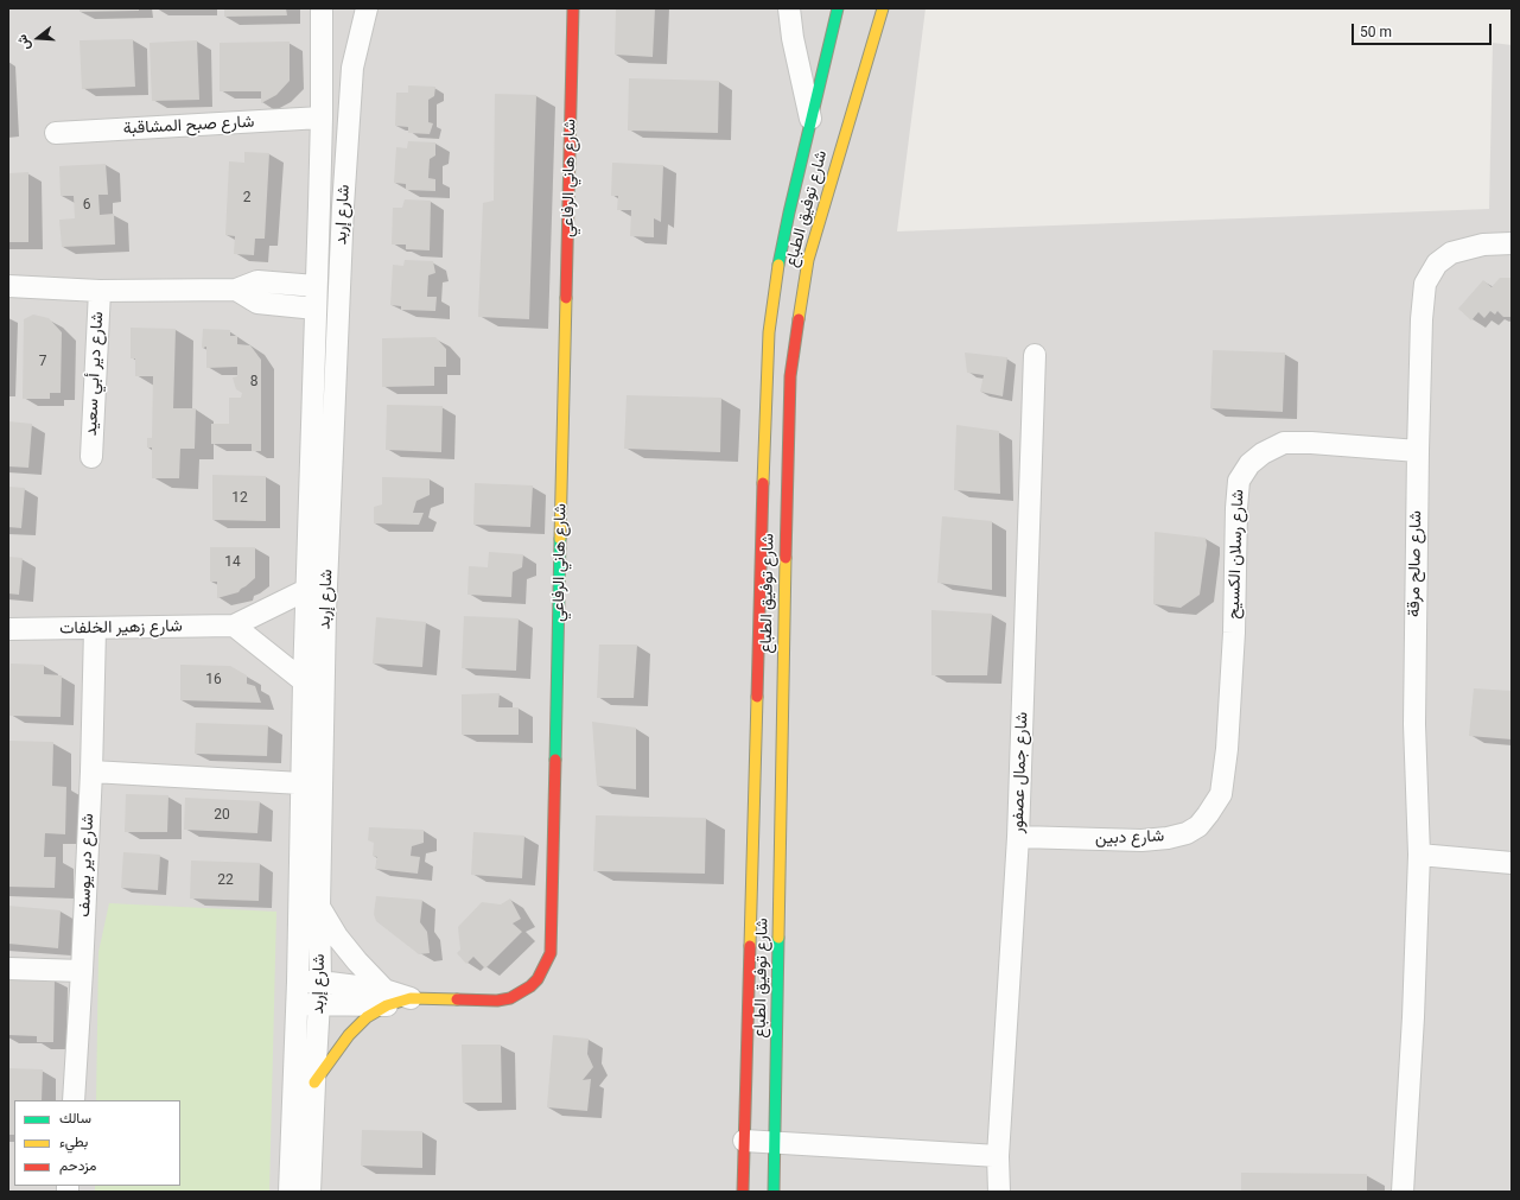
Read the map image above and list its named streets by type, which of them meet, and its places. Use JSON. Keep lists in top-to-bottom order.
{
  "streets": {
    "street": [
      "شارع صبح المشاقبة",
      "شارع هاني الرفاعي",
      "شارع توفيق الطباع",
      "شارع إربد",
      "شارع دير أبي سعيد",
      "شارع رسلان الكسيح",
      "شارع صالح مرقة",
      "شارع زهير الخلفات",
      "شارع جمال عصفور",
      "شارع دبين",
      "شارع دير يوسف"
    ]
  },
  "crossings": [
    ["شارع صبح المشاقبة", "شارع إربد"],
    ["شارع هاني الرفاعي", "شارع إربد"],
    ["شارع إربد", "شارع دير أبي سعيد"],
    ["شارع إربد", "شارع زهير الخلفات"],
    ["شارع رسلان الكسيح", "شارع صالح مرقة"],
    ["شارع رسلان الكسيح", "شارع دبين"],
    ["شارع زهير الخلفات", "شارع دير يوسف"],
    ["شارع جمال عصفور", "شارع دبين"]
  ],
  "house_numbers": [
    "2",
    "6",
    "7",
    "8",
    "12",
    "14",
    "16",
    "20",
    "22"
  ],
  "legend": ["سالك", "بطيء", "مزدحم"],
  "scale_bar": "50 m",
  "north": "left"
}
